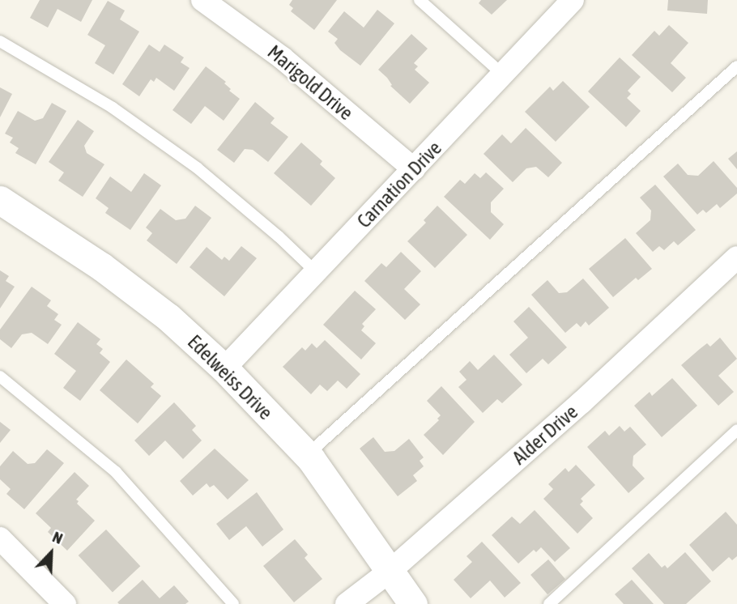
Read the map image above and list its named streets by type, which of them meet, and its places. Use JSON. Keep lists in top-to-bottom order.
{
  "streets": {
    "street": [
      "Marigold Drive",
      "Carnation Drive",
      "Edelweiss Drive",
      "Alder Drive"
    ]
  },
  "crossings": [
    ["Marigold Drive", "Carnation Drive"],
    ["Carnation Drive", "Edelweiss Drive"],
    ["Edelweiss Drive", "Alder Drive"]
  ],
  "north": "top right"
}
